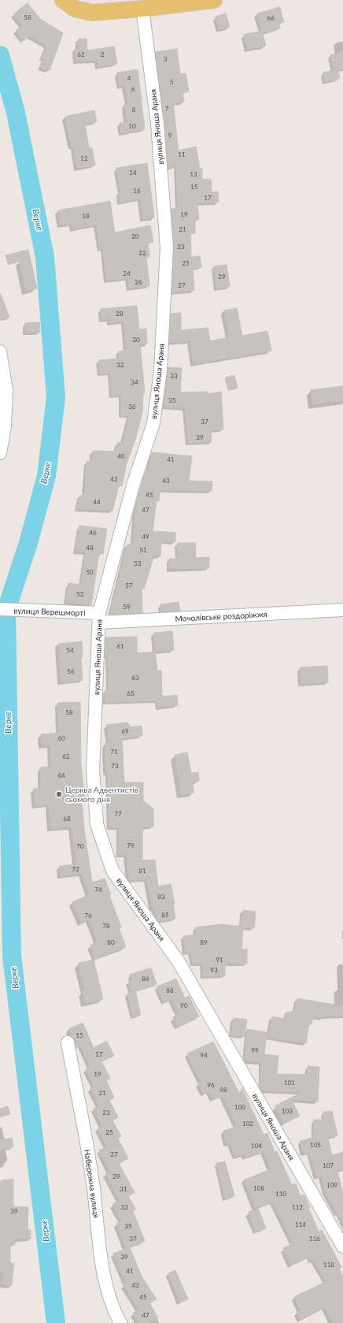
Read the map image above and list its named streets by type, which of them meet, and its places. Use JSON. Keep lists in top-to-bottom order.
{
  "streets": {
    "street": [
      "вулиця Яноша Араня",
      "вулиця Верешморті",
      "Мочолівське роздоріжжя",
      "Набережна вулиця"
    ]
  },
  "crossings": [
    ["вулиця Яноша Араня", "вулиця Верешморті"],
    ["вулиця Яноша Араня", "Мочолівське роздоріжжя"],
    ["вулиця Верешморті", "Мочолівське роздоріжжя"]
  ],
  "water": ["Верке"],
  "places": ["Церква Адвентистів сьомого дня"],
  "house_numbers": [
    "58",
    "66",
    "62",
    "2",
    "3",
    "4",
    "5",
    "6",
    "7",
    "8",
    "10",
    "9",
    "11",
    "12",
    "14",
    "13",
    "15",
    "16",
    "17",
    "19",
    "18",
    "21",
    "20",
    "23",
    "22",
    "25",
    "24",
    "29",
    "26",
    "27",
    "28",
    "30",
    "32",
    "33",
    "34",
    "35",
    "36",
    "37",
    "39",
    "40",
    "41",
    "42",
    "43",
    "45",
    "44",
    "47",
    "46",
    "49",
    "48",
    "51",
    "53",
    "50",
    "57",
    "52",
    "59",
    "61",
    "54",
    "56",
    "63",
    "65",
    "58",
    "69",
    "60",
    "71",
    "62",
    "73",
    "64",
    "77",
    "68",
    "79",
    "70",
    "72",
    "81",
    "74",
    "83",
    "85",
    "76",
    "78",
    "80",
    "89",
    "91",
    "93",
    "86",
    "88",
    "90",
    "15",
    "99",
    "17",
    "94",
    "19",
    "101",
    "96",
    "98",
    "21",
    "100",
    "103",
    "23",
    "102",
    "25",
    "105",
    "104",
    "27",
    "107",
    "29",
    "109",
    "108",
    "31",
    "110",
    "33",
    "112",
    "39",
    "114",
    "35",
    "37",
    "116",
    "39",
    "118",
    "41",
    "43",
    "45",
    "47"
  ]
}
